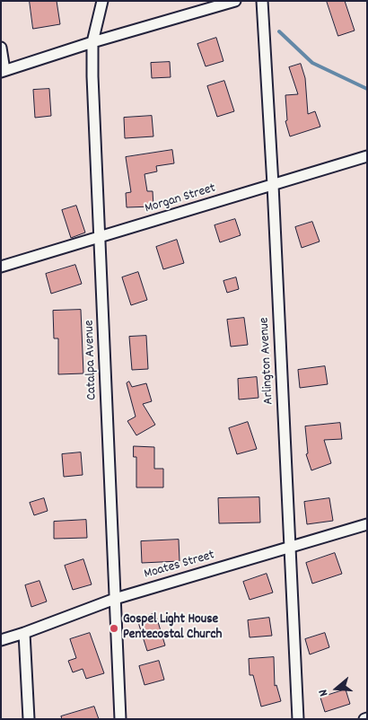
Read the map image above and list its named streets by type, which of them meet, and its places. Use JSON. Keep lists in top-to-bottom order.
{
  "streets": {
    "street": [
      "Morgan Street",
      "Catalpa Avenue",
      "Arlington Avenue",
      "Moates Street"
    ]
  },
  "crossings": [
    ["Morgan Street", "Catalpa Avenue"],
    ["Morgan Street", "Arlington Avenue"],
    ["Catalpa Avenue", "Moates Street"],
    ["Arlington Avenue", "Moates Street"]
  ],
  "places": ["Gospel Light House Pentecostal Church"],
  "north": "left"
}
